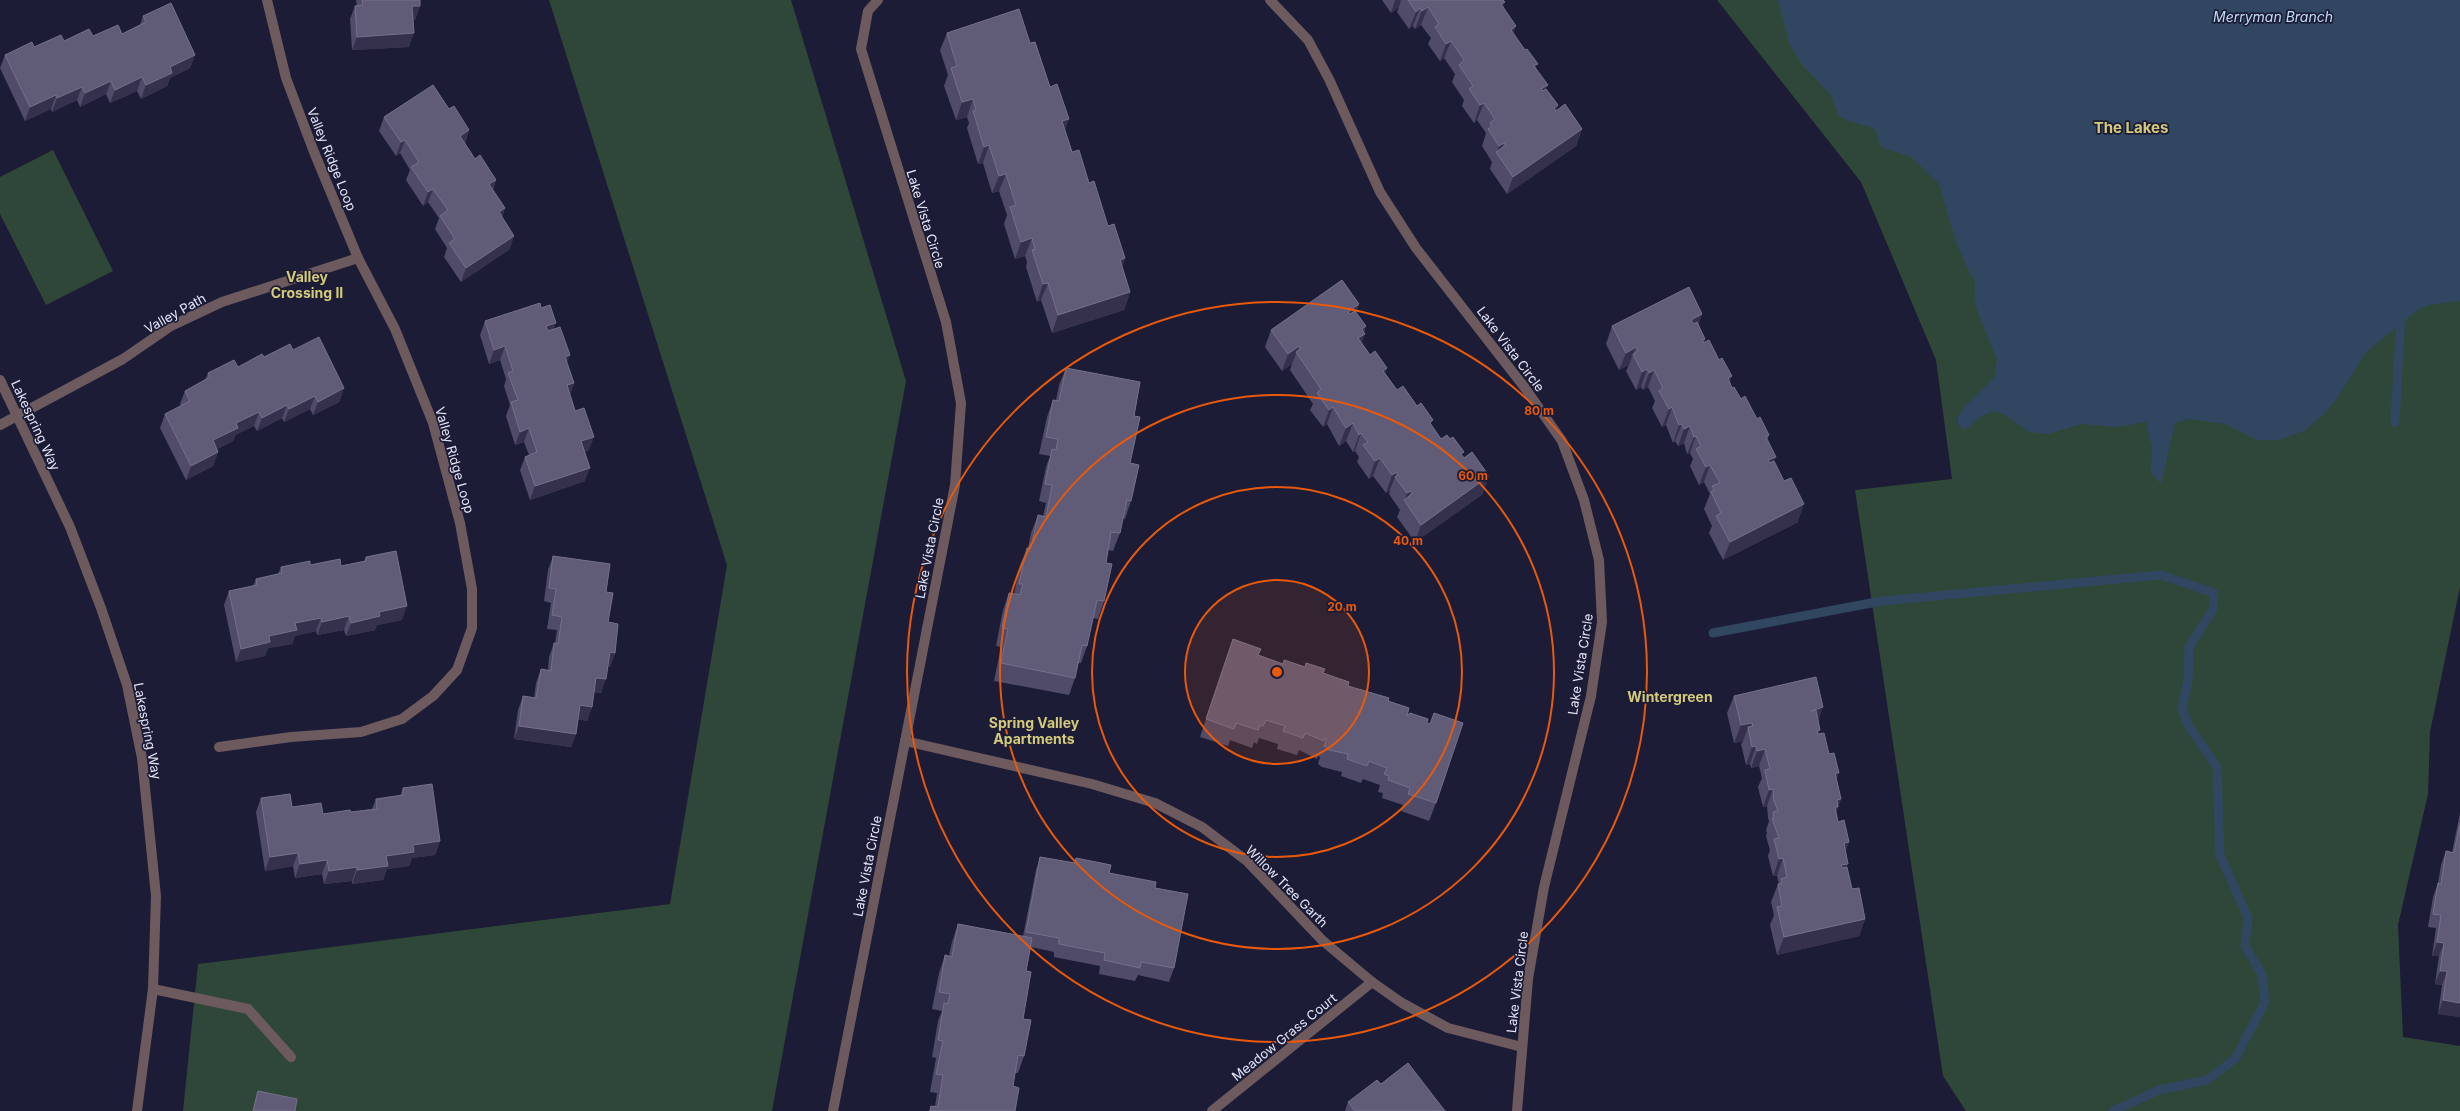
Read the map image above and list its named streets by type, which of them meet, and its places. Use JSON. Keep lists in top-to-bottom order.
{
  "streets": {
    "street": [
      "Valley Ridge Loop",
      "Lake Vista Circle",
      "Valley Path",
      "Lakespring Way",
      "Willow Tree Garth",
      "Meadow Grass Court"
    ]
  },
  "crossings": [
    ["Valley Ridge Loop", "Valley Path"],
    ["Lake Vista Circle", "Willow Tree Garth"],
    ["Valley Path", "Lakespring Way"],
    ["Willow Tree Garth", "Meadow Grass Court"]
  ],
  "districts": [
    "The Lakes",
    "Valley Crossing II",
    "Wintergreen",
    "Spring Valley Apartments"
  ],
  "water": ["Merryman Branch"],
  "rings": [
    "80 m",
    "60 m",
    "40 m",
    "20 m"
  ]
}
